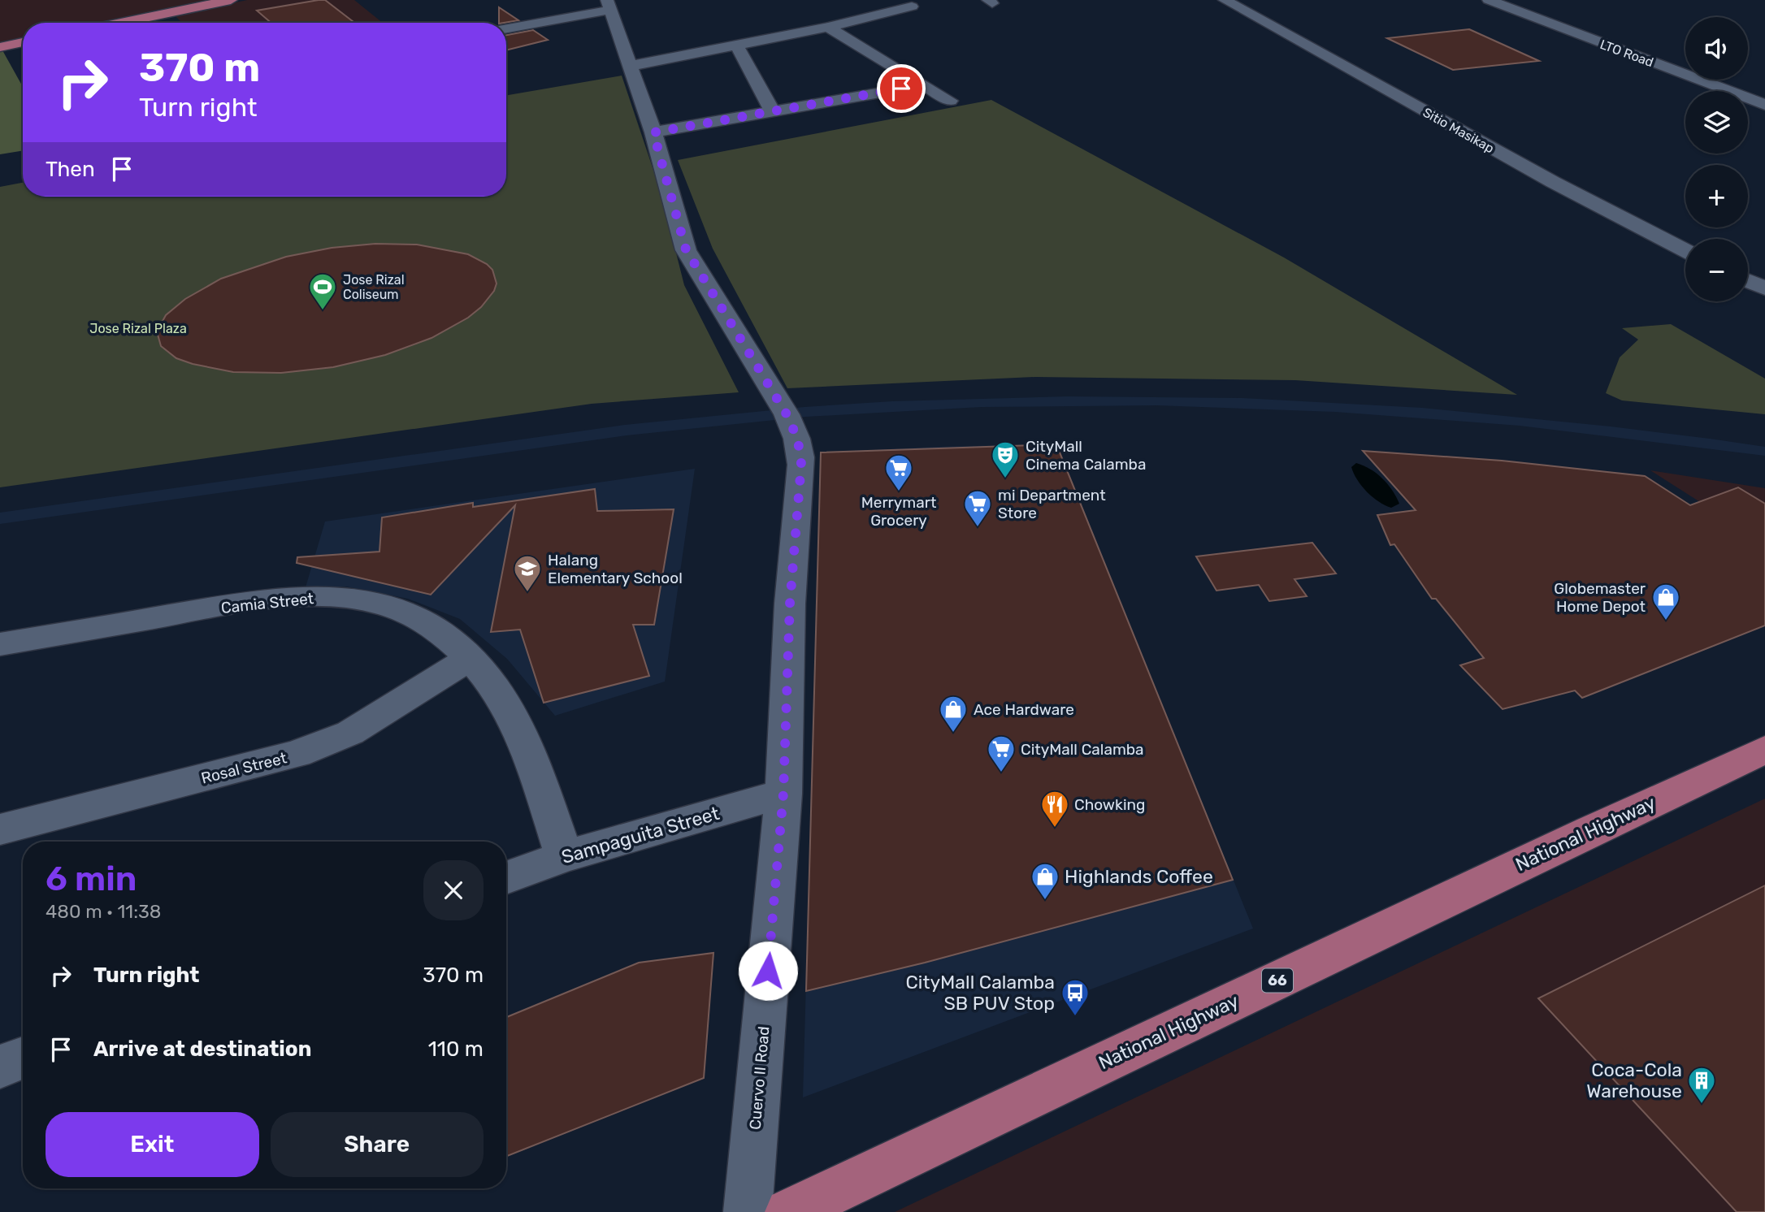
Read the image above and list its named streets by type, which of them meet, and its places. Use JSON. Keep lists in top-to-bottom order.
{
  "streets": {
    "main road": ["National Highway", "66"],
    "street": [
      "LTO Road",
      "Sitio Masikap",
      "Camia Street",
      "Rosal Street",
      "Sampaguita Street",
      "Cuervo II Road"
    ]
  },
  "crossings": [
    ["Camia Street", "Rosal Street"],
    ["Camia Street", "Sampaguita Street"],
    ["Sampaguita Street", "Cuervo II Road"]
  ],
  "parks": ["Jose Rizal Plaza"],
  "places": {
    "sports": ["Jose Rizal Coliseum"],
    "theatre": ["CityMall Cinema Calamba"],
    "supermarket": ["Merrymart Grocery", "mi Department Store", "CityMall Calamba"],
    "school or university": ["Halang Elementary School"],
    "shop": ["Globemaster Home Depot", "Ace Hardware", "Highlands Coffee"],
    "restaurant": ["Chowking"],
    "bus stop": ["CityMall Calamba SB PUV Stop"],
    "building": ["Coca-Cola Warehouse"]
  },
  "page": {
    "map_buttons": ["+", "−"],
    "turn": ["370 m", "Turn right"],
    "then": "Then",
    "heading": ["6 min", "480 m · 11:38"],
    "list": [
      {
        "name": "Turn right",
        "value": "370 m"
      },
      {
        "name": "Arrive at destination",
        "value": "110 m"
      }
    ],
    "buttons": ["Exit", "Share"]
  }
}
